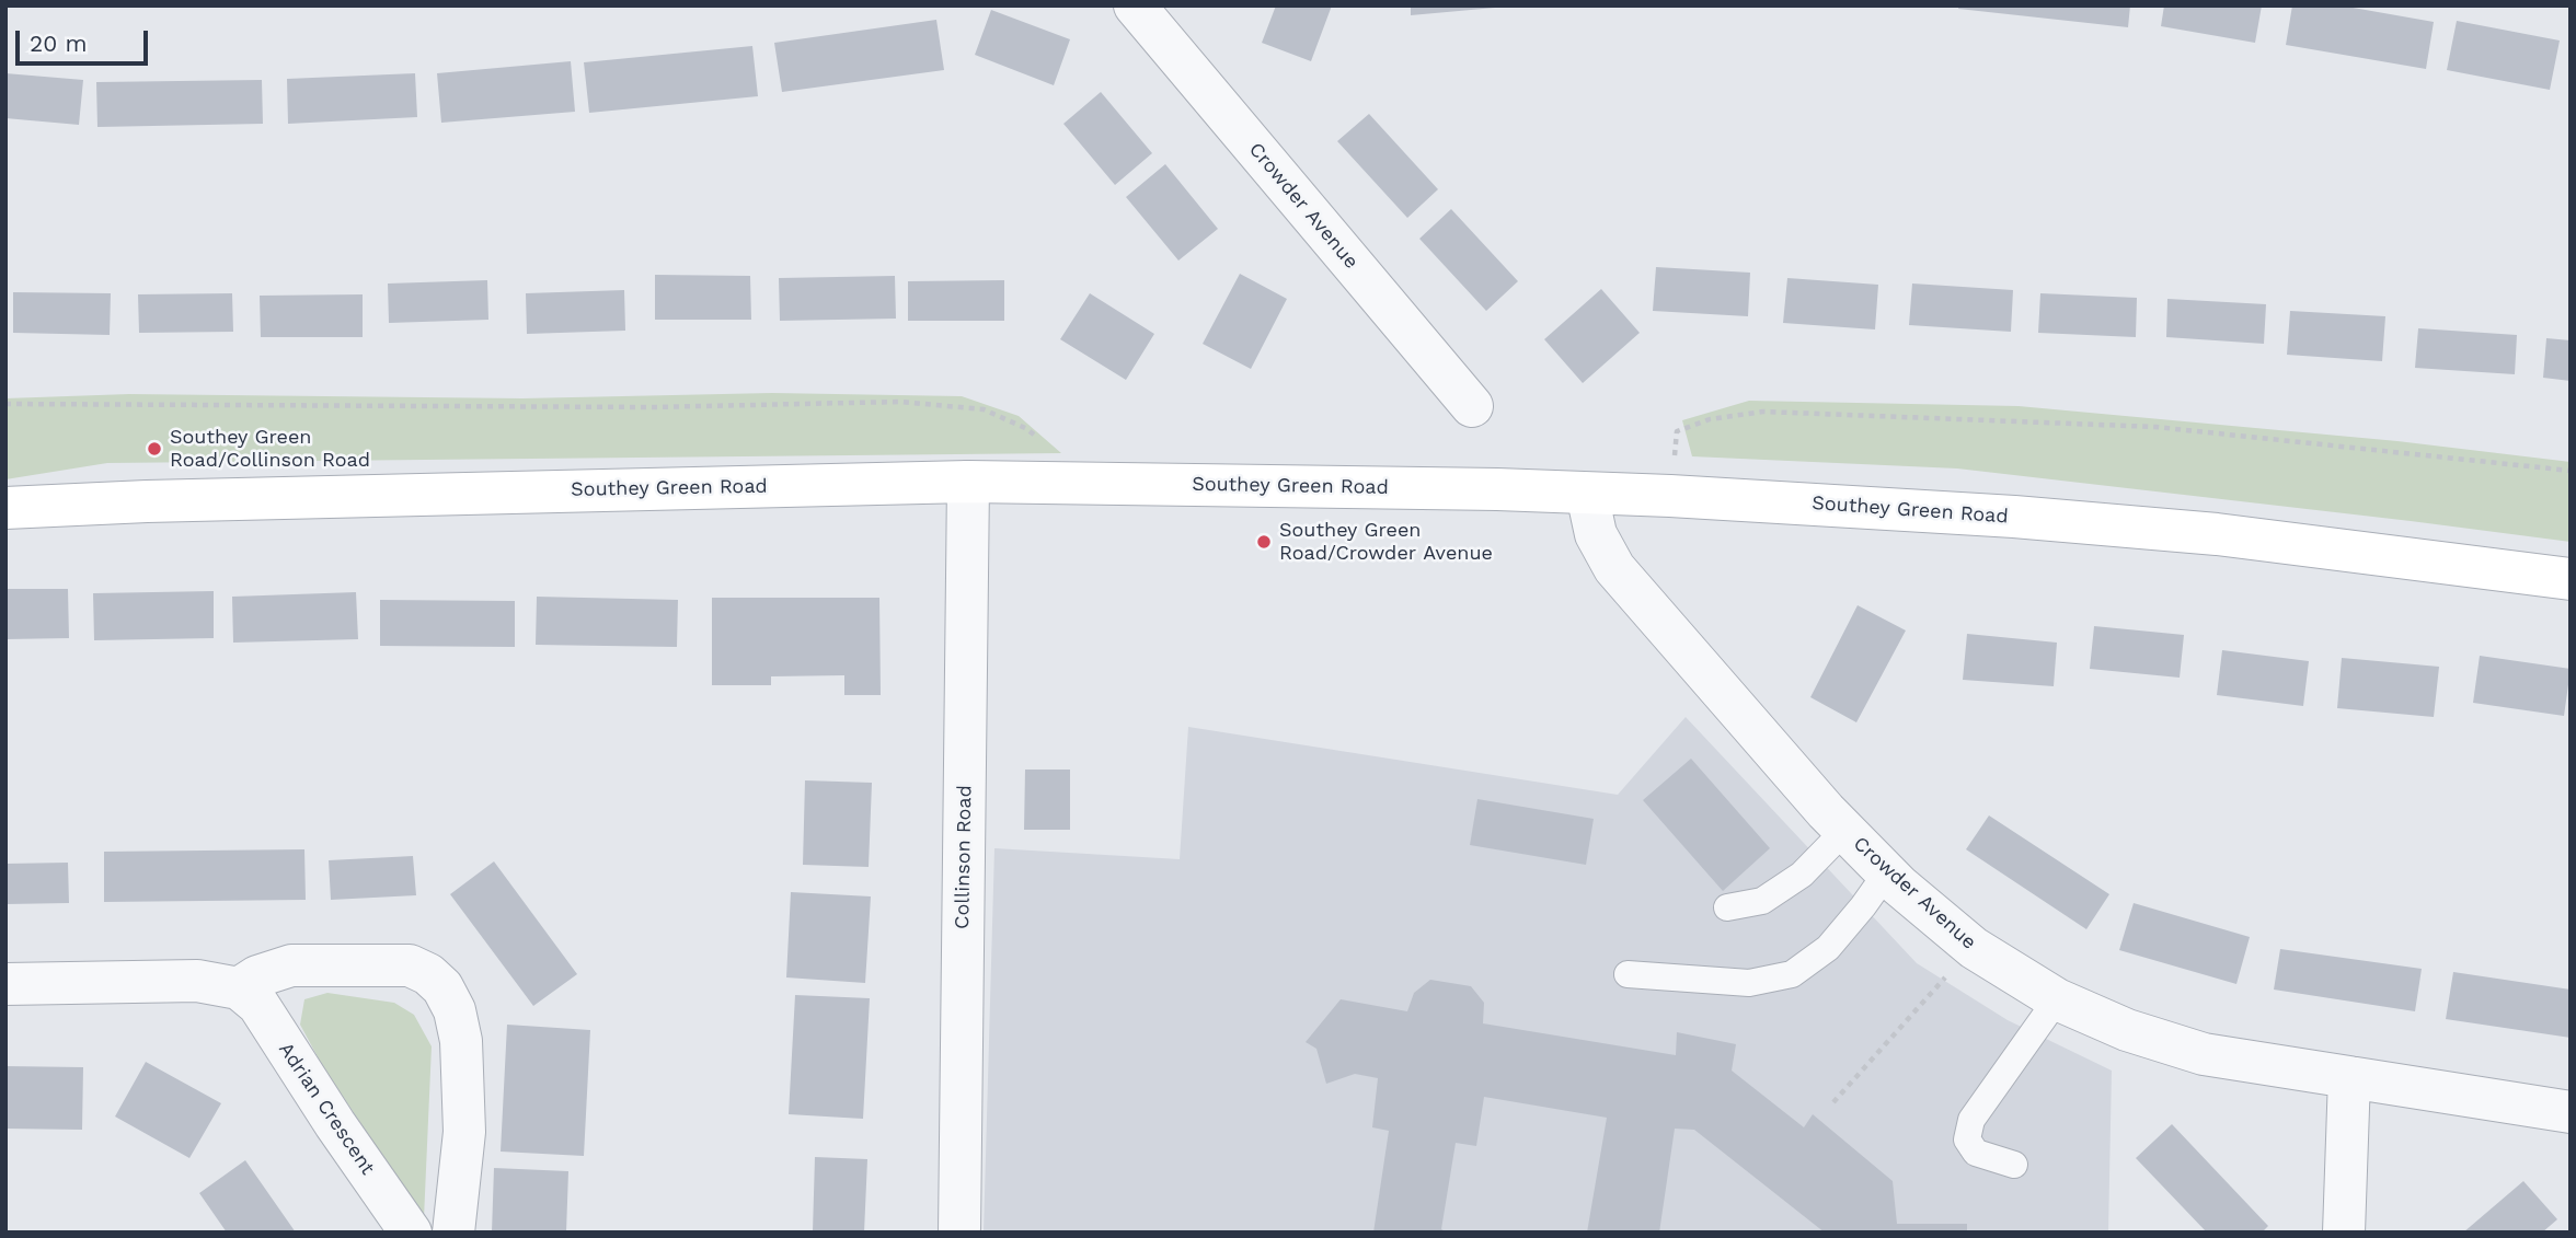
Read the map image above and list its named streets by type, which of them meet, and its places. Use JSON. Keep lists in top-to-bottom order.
{
  "streets": {
    "street": [
      "Crowder Avenue",
      "Southey Green Road",
      "Collinson Road",
      "Adrian Crescent"
    ]
  },
  "crossings": [
    ["Crowder Avenue", "Southey Green Road"],
    ["Southey Green Road", "Collinson Road"]
  ],
  "places": ["Southey Green Road/Collinson Road", "Southey Green Road/Crowder Avenue"],
  "scale_bar": "20 m"
}
